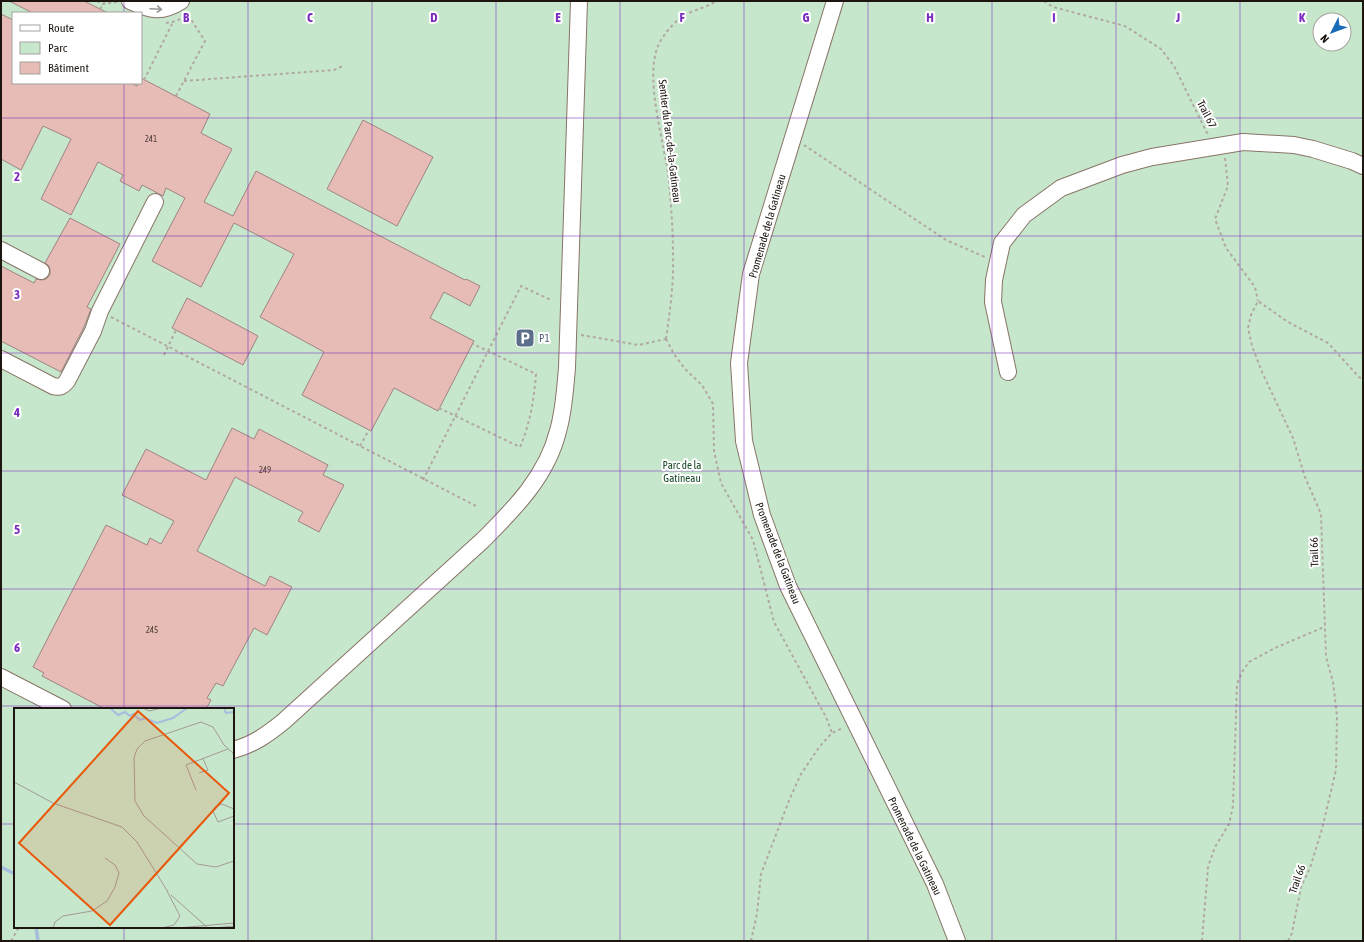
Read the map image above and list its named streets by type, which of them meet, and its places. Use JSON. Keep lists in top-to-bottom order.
{
  "streets": {
    "street": ["Promenade de la Gatineau"],
    "path": ["Trail 67", "Sentier du Parc-de-la-Gatineau", "Trail 66"]
  },
  "crossings": [
    ["Trail 67", "Trail 66"]
  ],
  "parks": ["Parc de la Gatineau"],
  "places": {
    "parking": ["P1"]
  },
  "house_numbers": ["241", "249", "245"],
  "legend": ["Route", "Parc", "Bâtiment"],
  "north": "bottom left",
  "grid": {
    "columns": [
      "B",
      "C",
      "D",
      "E",
      "F",
      "G",
      "H",
      "I",
      "J",
      "K"
    ],
    "rows": [
      "2",
      "3",
      "4",
      "5",
      "6"
    ]
  }
}
